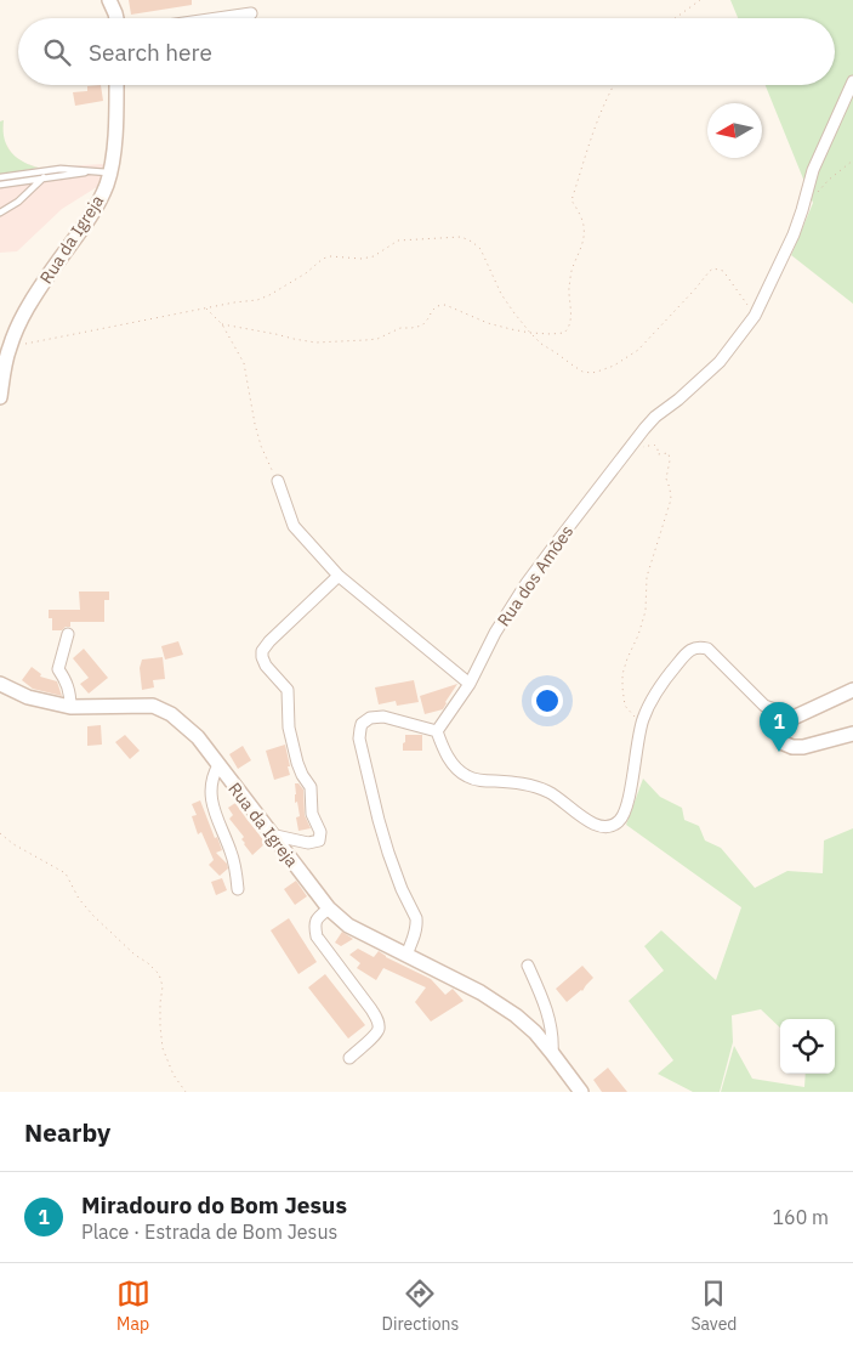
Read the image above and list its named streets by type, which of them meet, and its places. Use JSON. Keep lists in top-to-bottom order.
{
  "streets": {
    "street": ["Rua da Igreja", "Rua dos Amões"]
  },
  "north": "left",
  "page": {
    "search": "Search here",
    "pins": "1",
    "heading": "Nearby",
    "list": [
      {
        "mark": "1",
        "name": "Miradouro do Bom Jesus",
        "note": "Place · Estrada de Bom Jesus",
        "value": "160 m"
      }
    ],
    "nav": ["Map", "Directions", "Saved"]
  }
}
